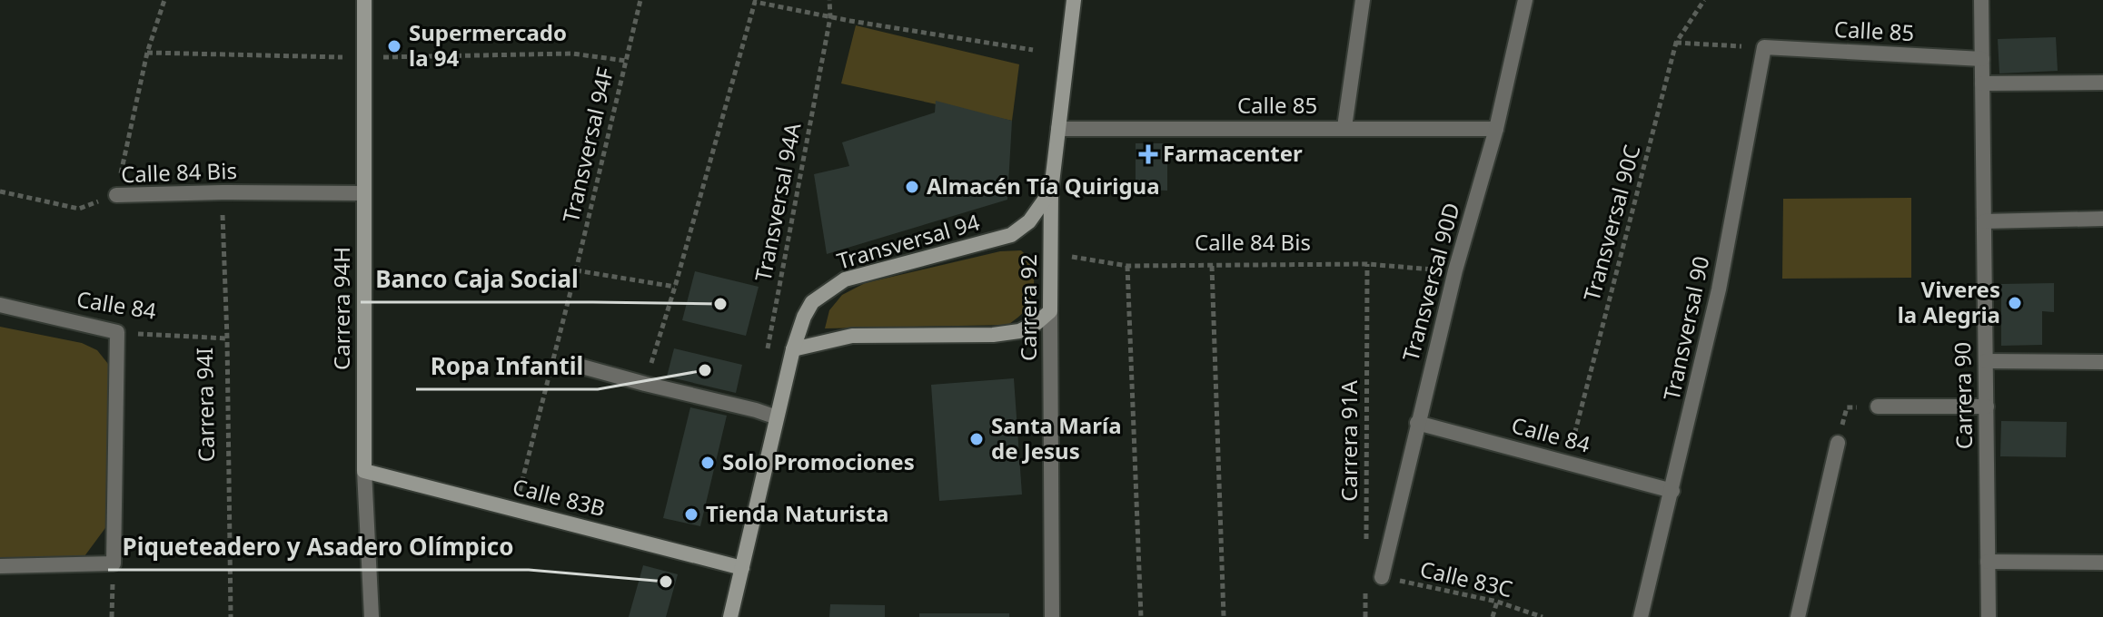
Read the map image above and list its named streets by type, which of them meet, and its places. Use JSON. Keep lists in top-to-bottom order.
{
  "streets": {
    "main road": [
      "Transversal 94",
      "Carrera 92",
      "Carrera 94H",
      "Calle 83B"
    ],
    "street": [
      "Calle 85",
      "Calle 84 Bis",
      "Transversal 90D",
      "Calle 84",
      "Transversal 90",
      "Carrera 90"
    ],
    "path": [
      "Transversal 94F",
      "Transversal 94A",
      "Transversal 90C",
      "Carrera 94I",
      "Carrera 91A",
      "Calle 83C"
    ]
  },
  "crossings": [
    ["Calle 85", "Transversal 90D"],
    ["Calle 85", "Carrera 92"],
    ["Calle 85", "Transversal 90"],
    ["Calle 85", "Carrera 90"],
    ["Transversal 94F", "Calle 83B"],
    ["Calle 84 Bis", "Transversal 90D"],
    ["Calle 84 Bis", "Carrera 92"],
    ["Calle 84 Bis", "Carrera 94H"],
    ["Calle 84 Bis", "Carrera 94I"],
    ["Calle 84 Bis", "Carrera 91A"],
    ["Transversal 90C", "Calle 84"],
    ["Transversal 94", "Carrera 92"],
    ["Transversal 94", "Calle 83B"],
    ["Transversal 90D", "Calle 84"],
    ["Transversal 90D", "Calle 83C"],
    ["Calle 84", "Transversal 90"],
    ["Calle 84", "Carrera 94I"],
    ["Carrera 94H", "Calle 83B"]
  ],
  "places": {
    "other": [
      "Supermercado la 94",
      "Almacén Tía Quirigua",
      "Viveres la Alegria",
      "Banco Caja Social",
      "Ropa Infantil",
      "Santa María de Jesus",
      "Solo Promociones",
      "Tienda Naturista",
      "Piqueteadero y Asadero Olímpico"
    ],
    "health": ["Farmacenter"]
  }
}
